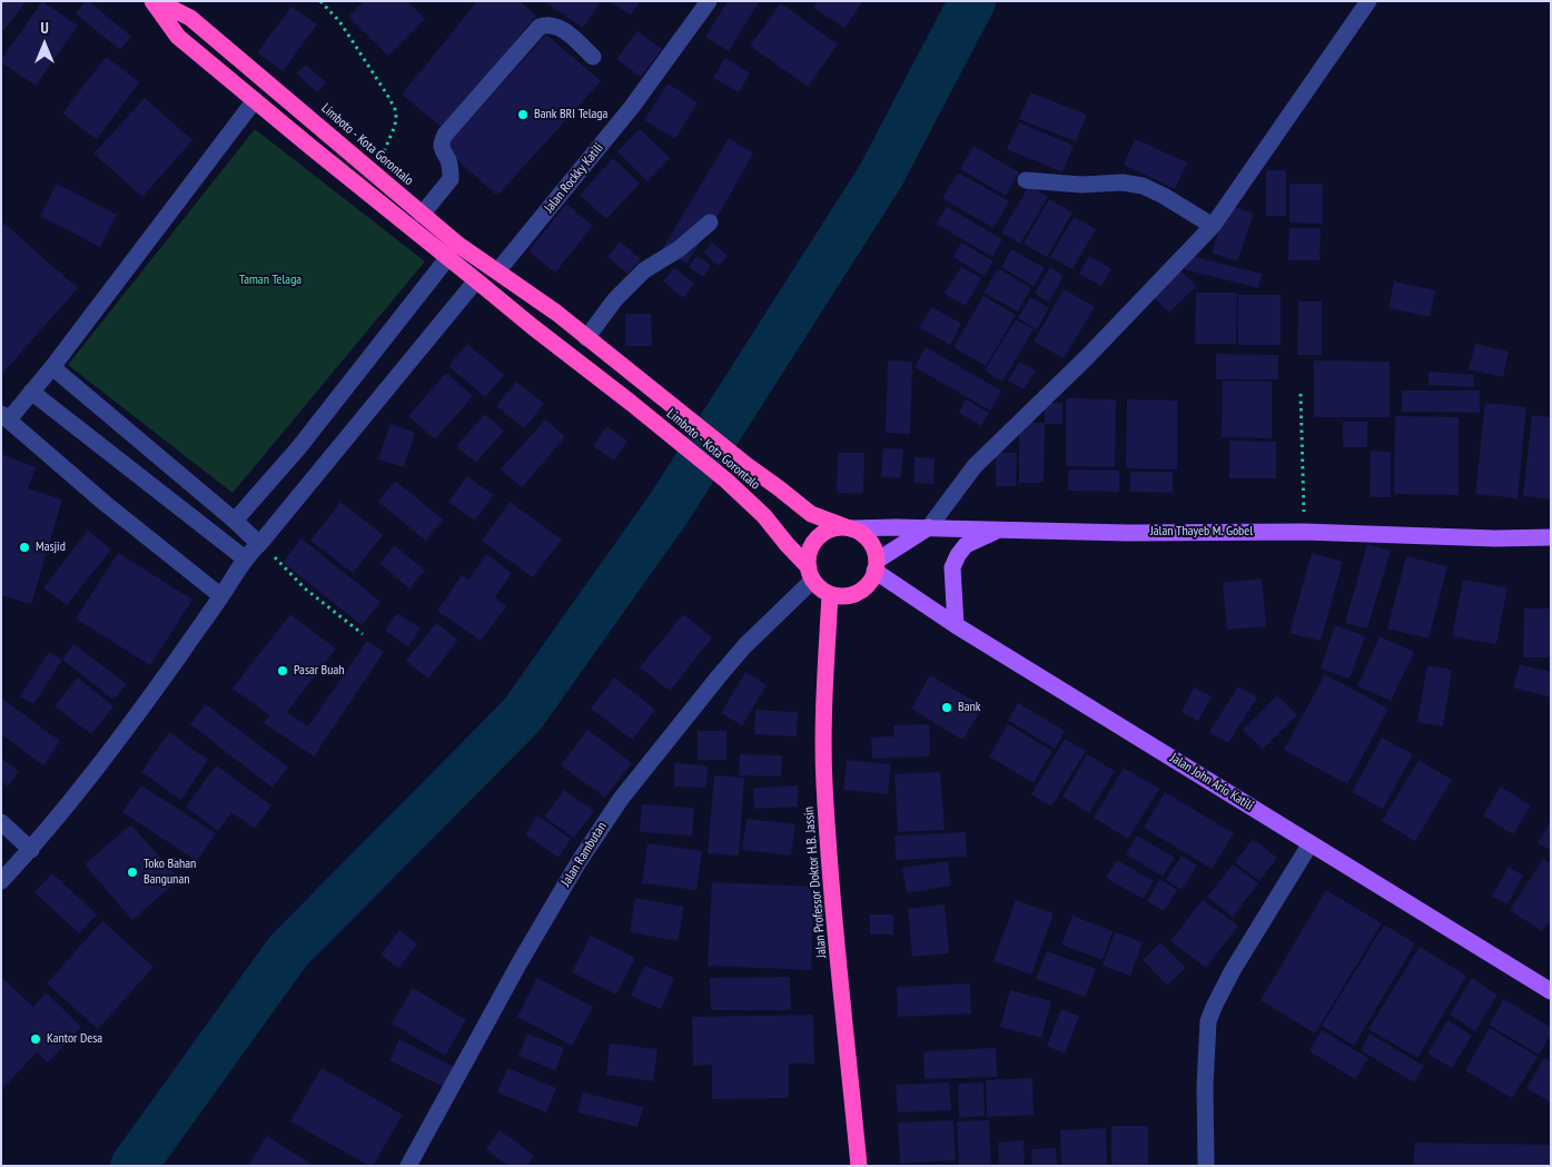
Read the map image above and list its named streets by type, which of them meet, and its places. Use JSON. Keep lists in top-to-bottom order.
{
  "streets": {
    "highway": ["Limboto - Kota Gorontalo", "Jalan Professor Doktor H.B. Jassin"],
    "main road": ["Jalan Thayeb M. Gobel", "Jalan John Ario Katili"],
    "street": ["Jalan Rockky Katili", "Jalan Rambutan"]
  },
  "crossings": [
    ["Limboto - Kota Gorontalo", "Jalan Rockky Katili"],
    ["Limboto - Kota Gorontalo", "Jalan Thayeb M. Gobel"],
    ["Limboto - Kota Gorontalo", "Jalan John Ario Katili"],
    ["Limboto - Kota Gorontalo", "Jalan Rambutan"],
    ["Limboto - Kota Gorontalo", "Jalan Professor Doktor H.B. Jassin"],
    ["Jalan Thayeb M. Gobel", "Jalan John Ario Katili"],
    ["Jalan Thayeb M. Gobel", "Jalan Rambutan"],
    ["Jalan Thayeb M. Gobel", "Jalan Professor Doktor H.B. Jassin"],
    ["Jalan John Ario Katili", "Jalan Rambutan"],
    ["Jalan John Ario Katili", "Jalan Professor Doktor H.B. Jassin"],
    ["Jalan Rambutan", "Jalan Professor Doktor H.B. Jassin"]
  ],
  "parks": ["Taman Telaga"],
  "places": [
    "Bank BRI Telaga",
    "Masjid",
    "Pasar Buah",
    "Bank",
    "Toko Bahan Bangunan",
    "Kantor Desa"
  ],
  "north": "top"
}
